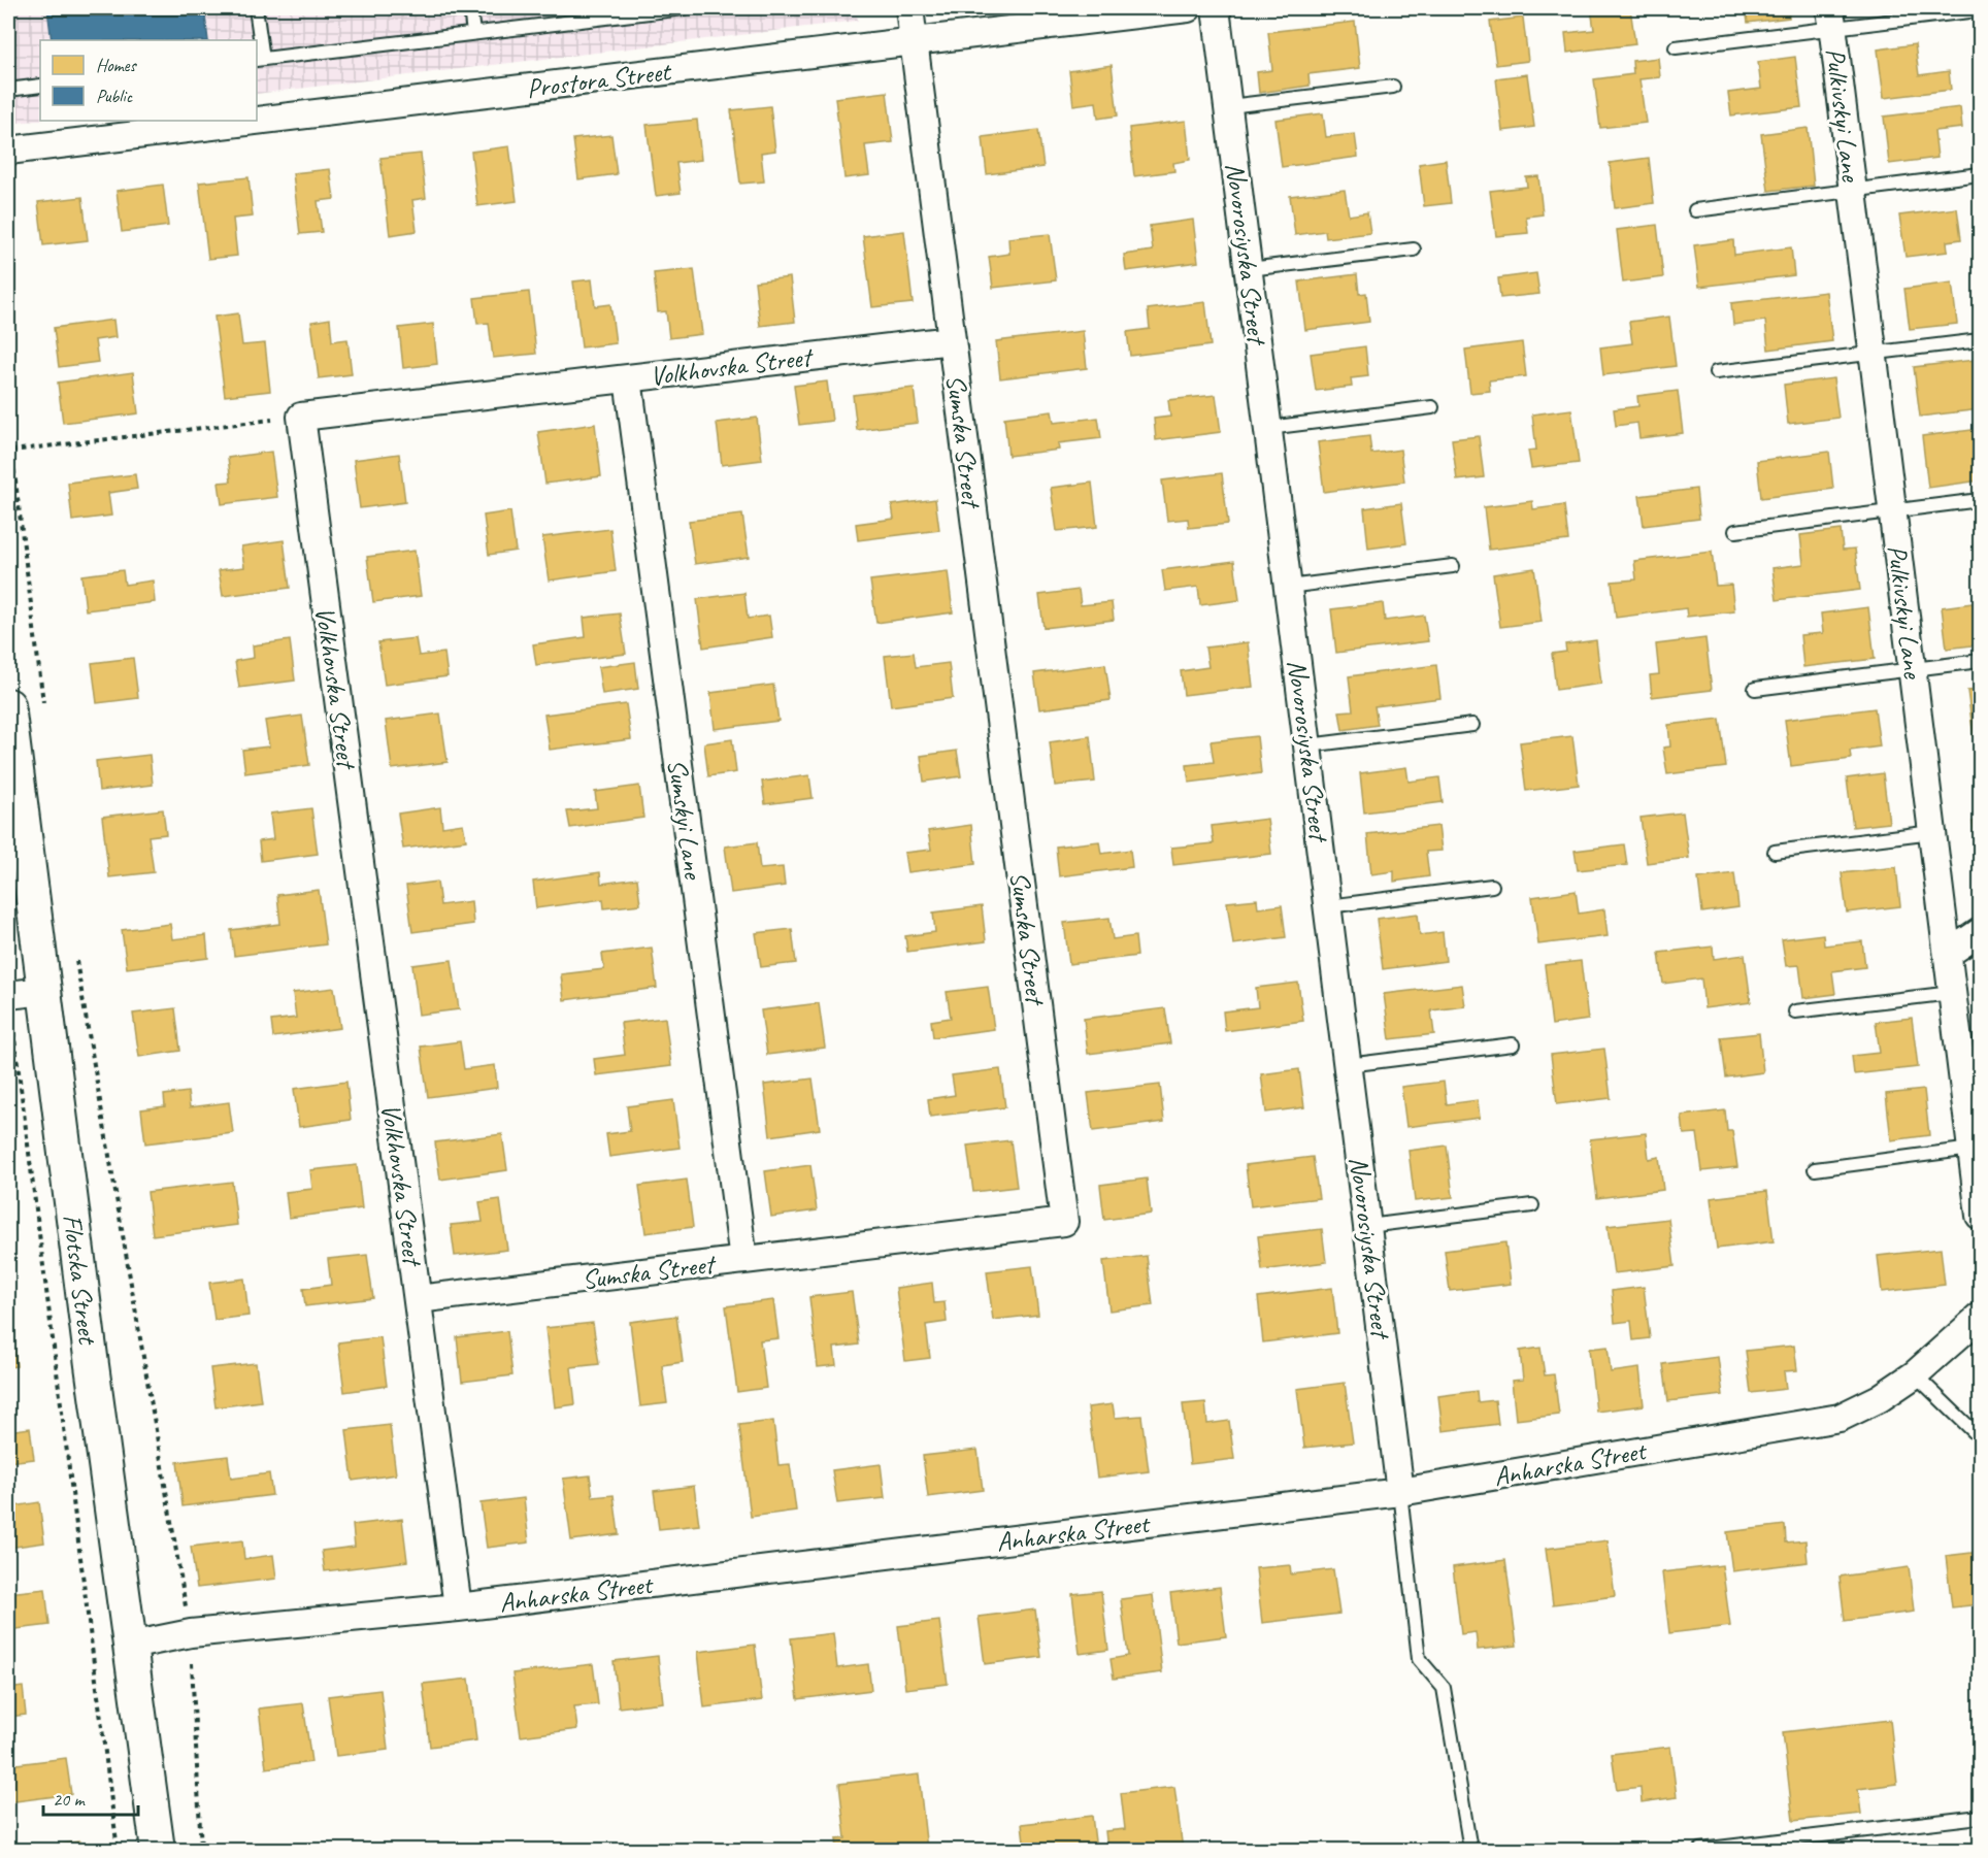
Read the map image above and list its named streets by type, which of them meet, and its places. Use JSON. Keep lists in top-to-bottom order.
{
  "streets": {
    "street": [
      "Prostora Street",
      "Pulkivskyi Lane",
      "Novorosiyska Street",
      "Volkhovska Street",
      "Sumska Street",
      "Sumskyi Lane",
      "Flotska Street",
      "Anharska Street"
    ]
  },
  "crossings": [
    ["Prostora Street", "Sumska Street"],
    ["Novorosiyska Street", "Anharska Street"],
    ["Volkhovska Street", "Sumska Street"],
    ["Volkhovska Street", "Sumskyi Lane"],
    ["Volkhovska Street", "Anharska Street"],
    ["Sumska Street", "Sumskyi Lane"],
    ["Flotska Street", "Anharska Street"]
  ],
  "legend": ["Homes", "Public"],
  "scale_bar": "20 m"
}
